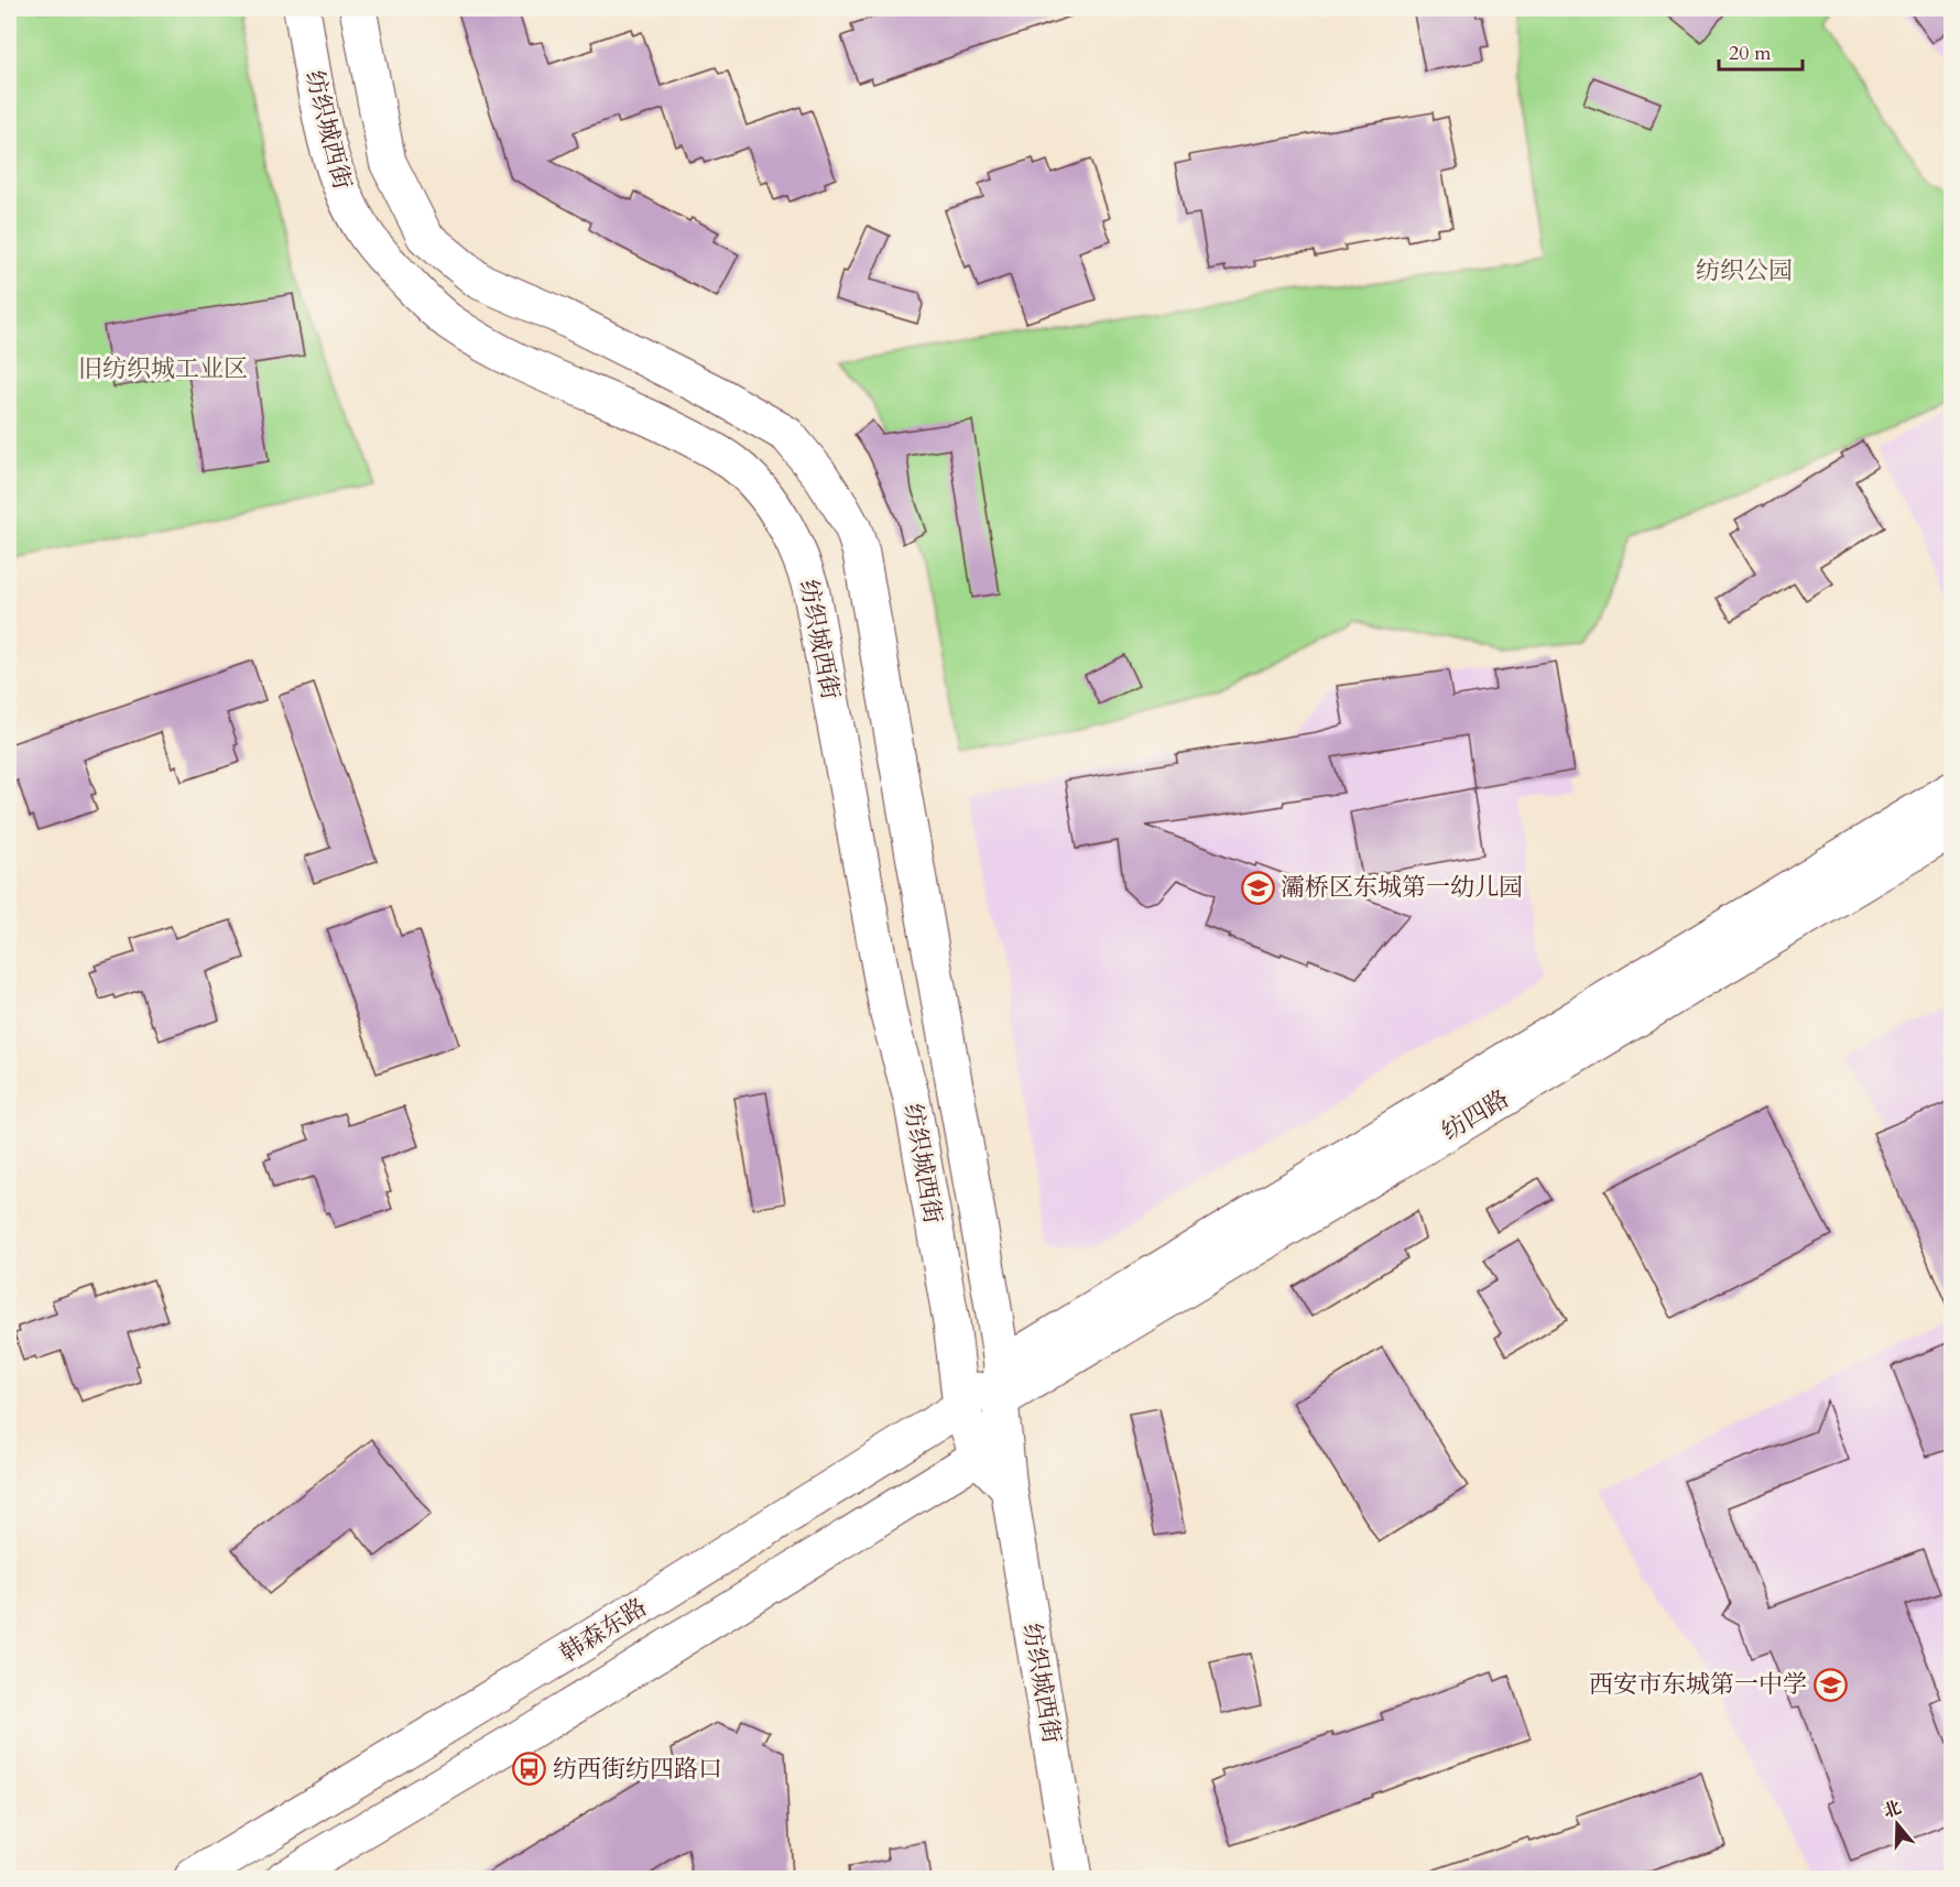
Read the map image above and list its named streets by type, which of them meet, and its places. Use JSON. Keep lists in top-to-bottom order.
{
  "streets": {
    "main road": ["纺织城西街", "纺四路", "韩森东路"]
  },
  "crossings": [
    ["纺织城西街", "纺四路"],
    ["纺织城西街", "韩森东路"],
    ["纺四路", "韩森东路"]
  ],
  "parks": ["纺织公园", "旧纺织城工业区"],
  "places": {
    "school or university": ["灞桥区东城第一幼儿园", "西安市东城第一中学"],
    "bus stop": ["纺西街纺四路口"]
  },
  "scale_bar": "20 m",
  "north": "top"
}
